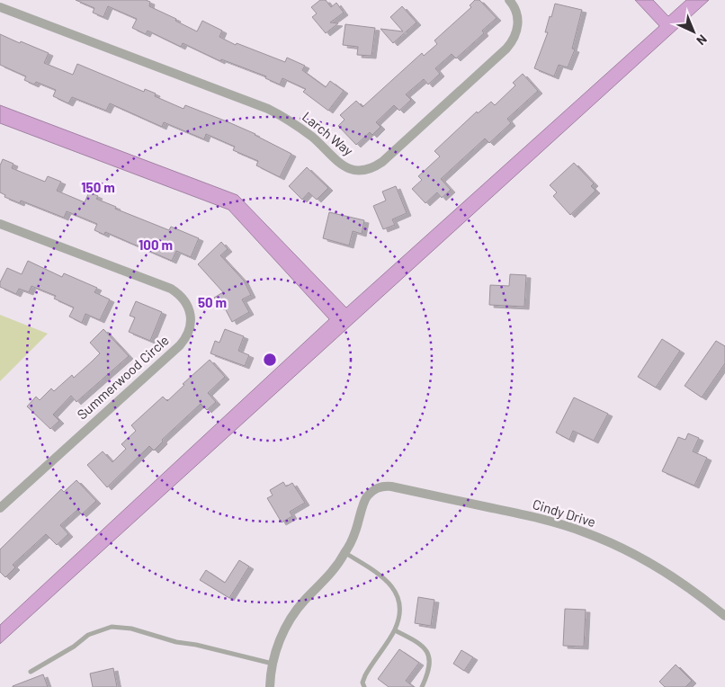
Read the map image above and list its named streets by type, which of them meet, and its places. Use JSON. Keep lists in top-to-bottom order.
{
  "streets": {
    "street": ["Larch Way", "Summerwood Circle", "Cindy Drive"]
  },
  "north": "bottom right",
  "rings": ["150 m", "100 m", "50 m"]
}
